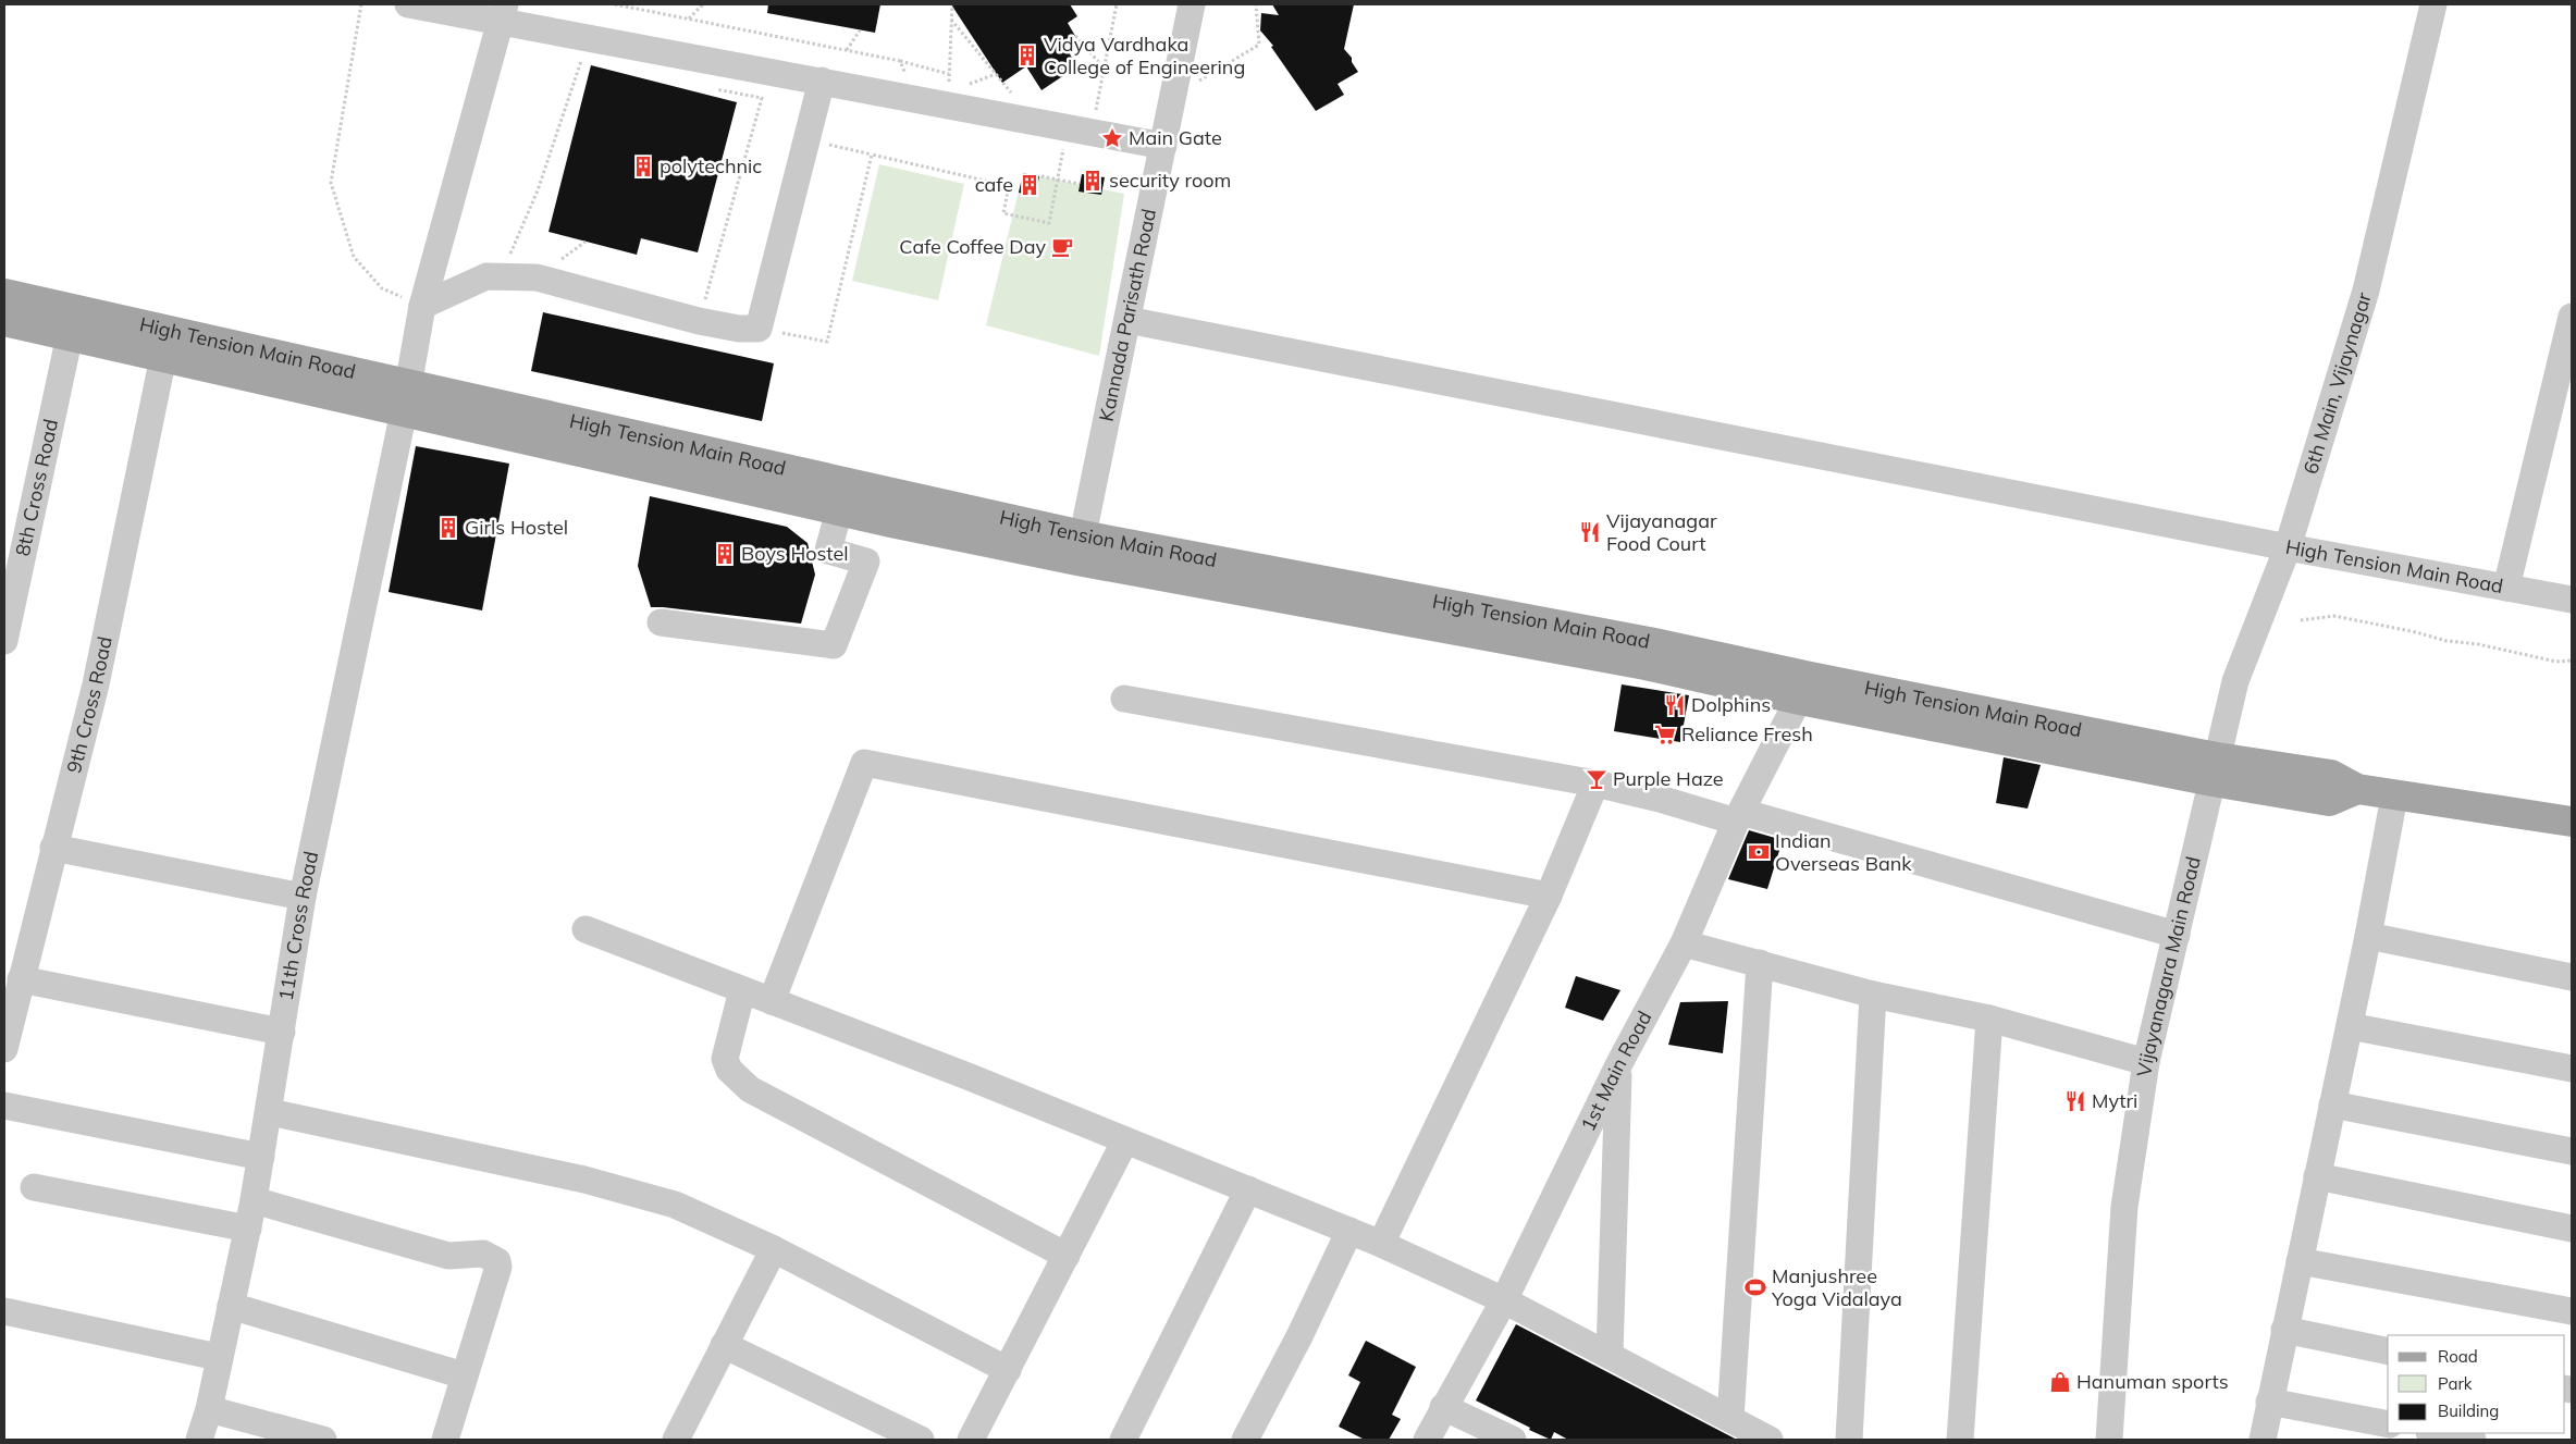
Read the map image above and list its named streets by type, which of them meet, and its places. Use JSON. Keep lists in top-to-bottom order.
{
  "streets": {
    "main road": ["High Tension Main Road"],
    "street": [
      "Kannada Parisath Road",
      "6th Main, Vijaynagar",
      "8th Cross Road",
      "9th Cross Road",
      "11th Cross Road",
      "Vijayanagara Main Road",
      "1st Main Road"
    ]
  },
  "crossings": [
    ["Kannada Parisath Road", "High Tension Main Road"],
    ["High Tension Main Road", "6th Main, Vijaynagar"],
    ["High Tension Main Road", "11th Cross Road"],
    ["High Tension Main Road", "Vijayanagara Main Road"],
    ["High Tension Main Road", "1st Main Road"],
    ["6th Main, Vijaynagar", "Vijayanagara Main Road"]
  ],
  "places": {
    "building": [
      "Vidya Vardhaka College of Engineering",
      "polytechnic",
      "security room",
      "cafe",
      "Girls Hostel",
      "Boys Hostel"
    ],
    "place": ["Main Gate"],
    "cafe": ["Cafe Coffee Day"],
    "restaurant": ["Vijayanagar Food Court", "Dolphins", "Mytri"],
    "supermarket": ["Reliance Fresh"],
    "bar": ["Purple Haze"],
    "bank": ["Indian Overseas Bank"],
    "sports": ["Manjushree Yoga Vidalaya"],
    "shop": ["Hanuman sports"]
  },
  "legend": ["Road", "Park", "Building"]
}
